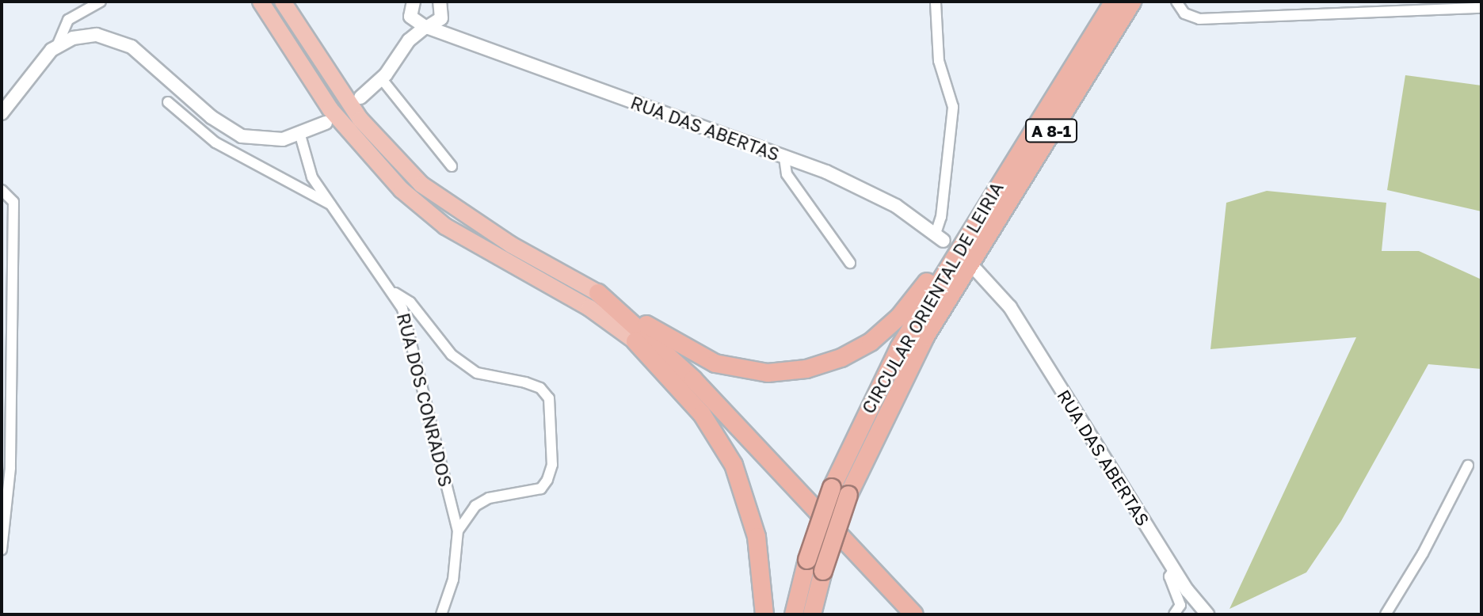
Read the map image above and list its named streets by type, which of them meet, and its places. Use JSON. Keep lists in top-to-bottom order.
{
  "streets": {
    "highway": ["A 8-1", "CIRCULAR ORIENTAL DE LEIRIA"],
    "street": ["RUA DAS ABERTAS", "RUA DOS CONRADOS"]
  }
}
